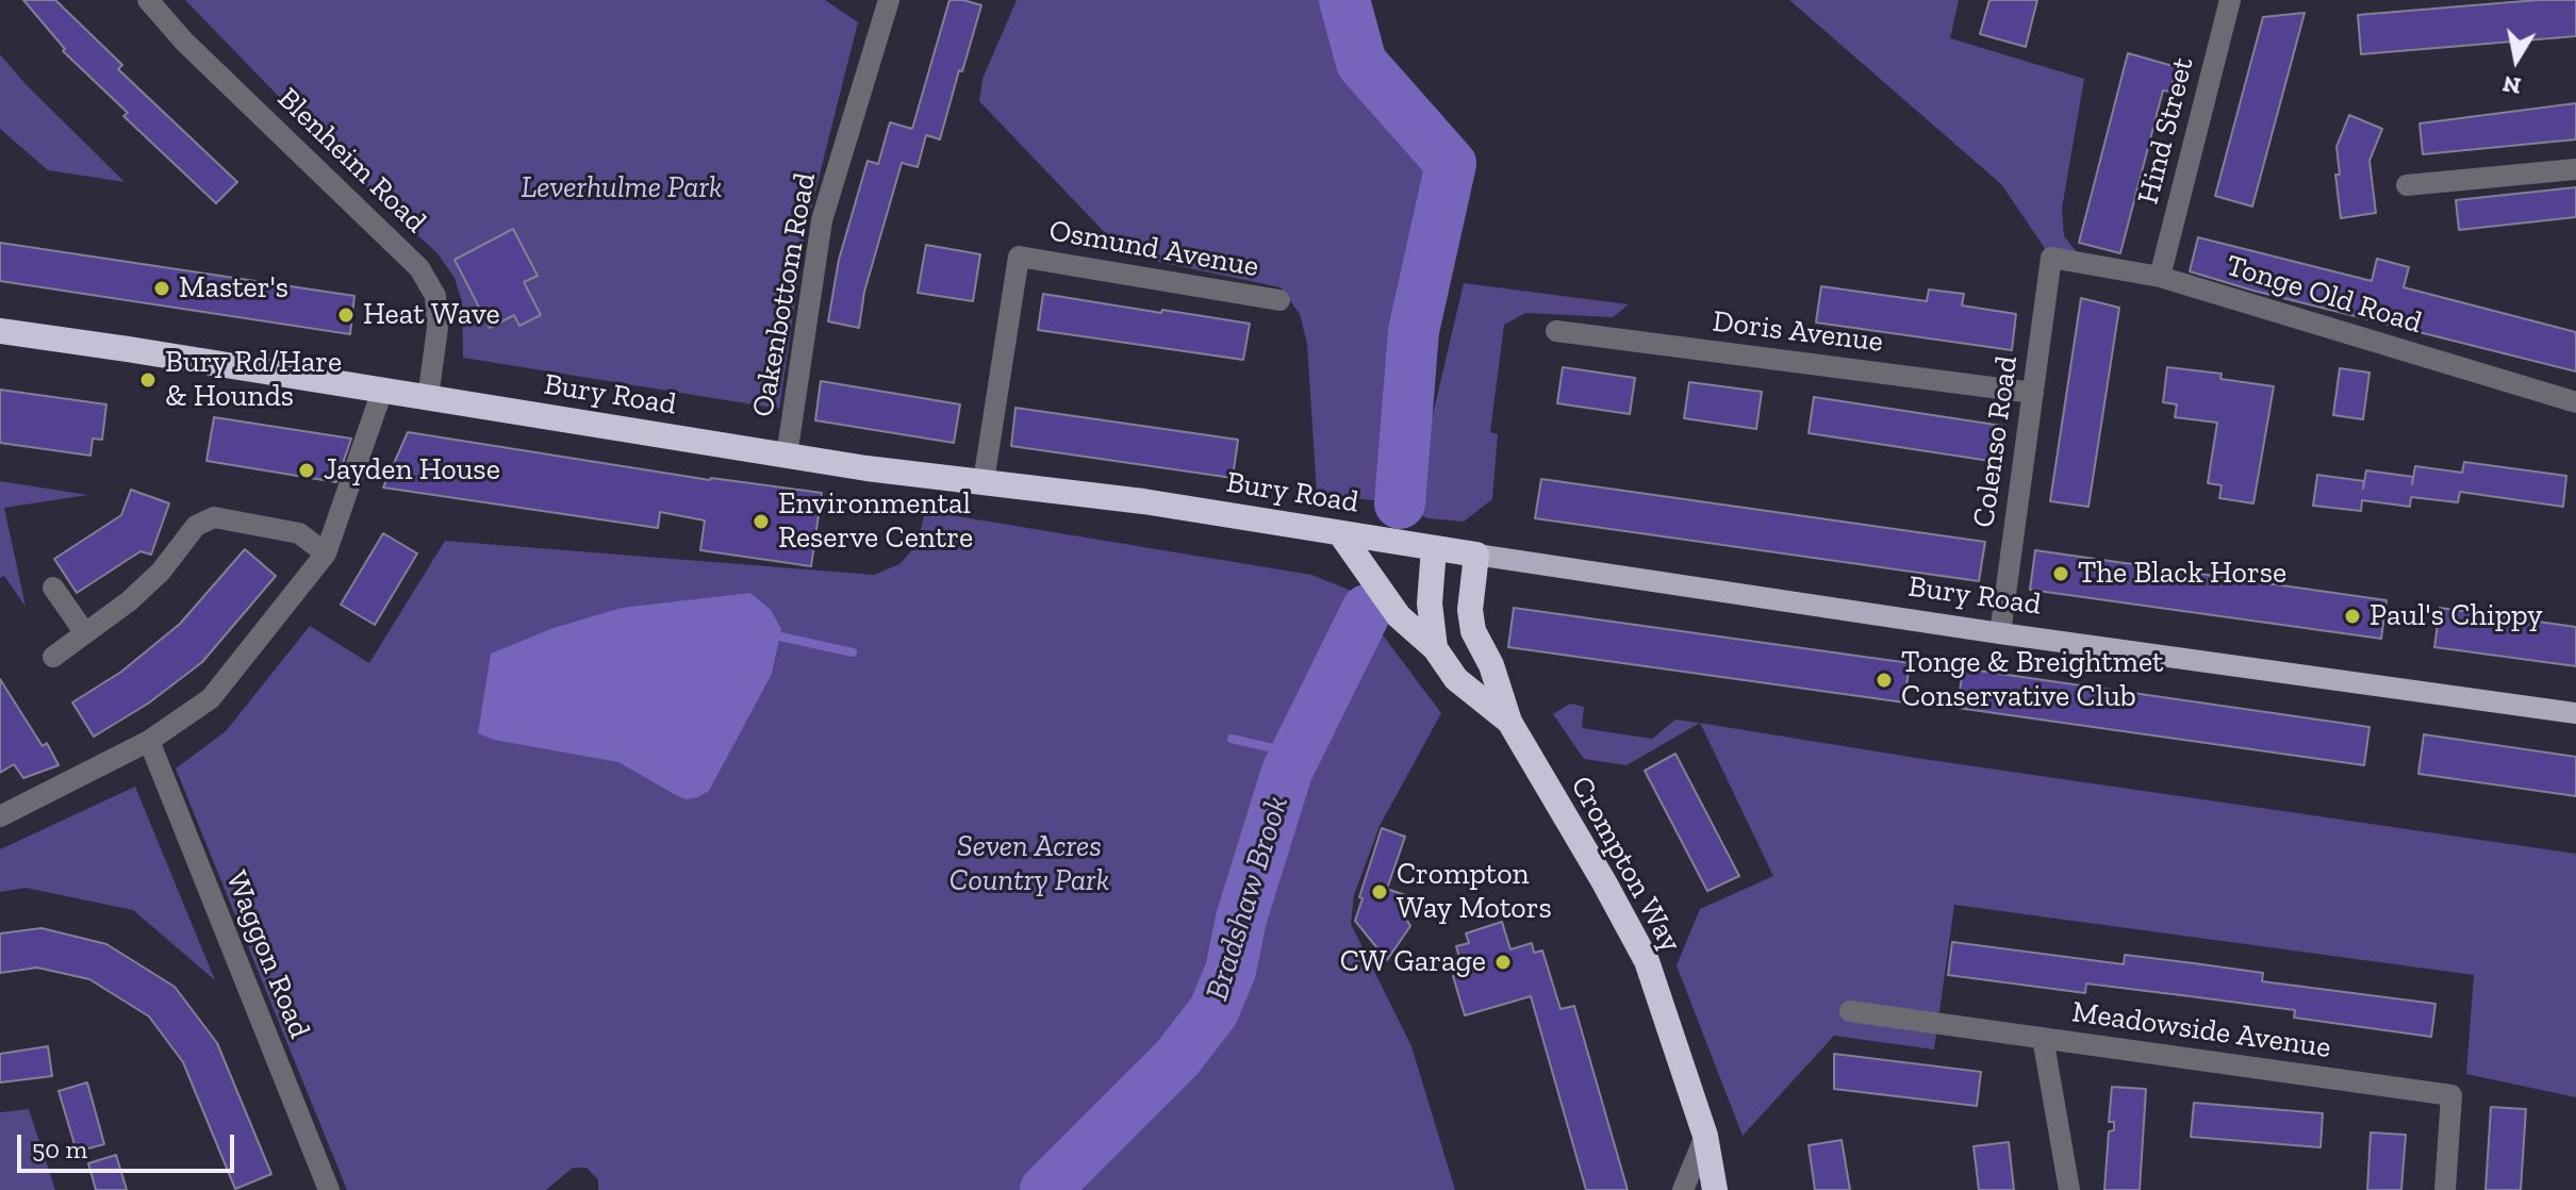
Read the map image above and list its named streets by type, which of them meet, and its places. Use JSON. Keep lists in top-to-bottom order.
{
  "streets": {
    "highway": ["Bury Road", "Crompton Way"],
    "street": [
      "Hind Street",
      "Blenheim Road",
      "Osmund Avenue",
      "Oakenbottom Road",
      "Tonge Old Road",
      "Doris Avenue",
      "Colenso Road",
      "Waggon Road",
      "Meadowside Avenue"
    ]
  },
  "crossings": [
    ["Hind Street", "Tonge Old Road"],
    ["Blenheim Road", "Bury Road"],
    ["Osmund Avenue", "Bury Road"],
    ["Oakenbottom Road", "Bury Road"],
    ["Tonge Old Road", "Colenso Road"],
    ["Doris Avenue", "Colenso Road"],
    ["Bury Road", "Colenso Road"],
    ["Bury Road", "Crompton Way"]
  ],
  "water": ["Bradshaw Brook"],
  "parks": ["Leverhulme Park", "Seven Acres Country Park"],
  "places": [
    "Master's",
    "Heat Wave",
    "Bury Rd/Hare & Hounds",
    "Jayden House",
    "Environmental Reserve Centre",
    "The Black Horse",
    "Paul's Chippy",
    "Tonge & Breightmet Conservative Club",
    "Crompton Way Motors",
    "CW Garage"
  ],
  "scale_bar": "50 m",
  "north": "bottom"
}
